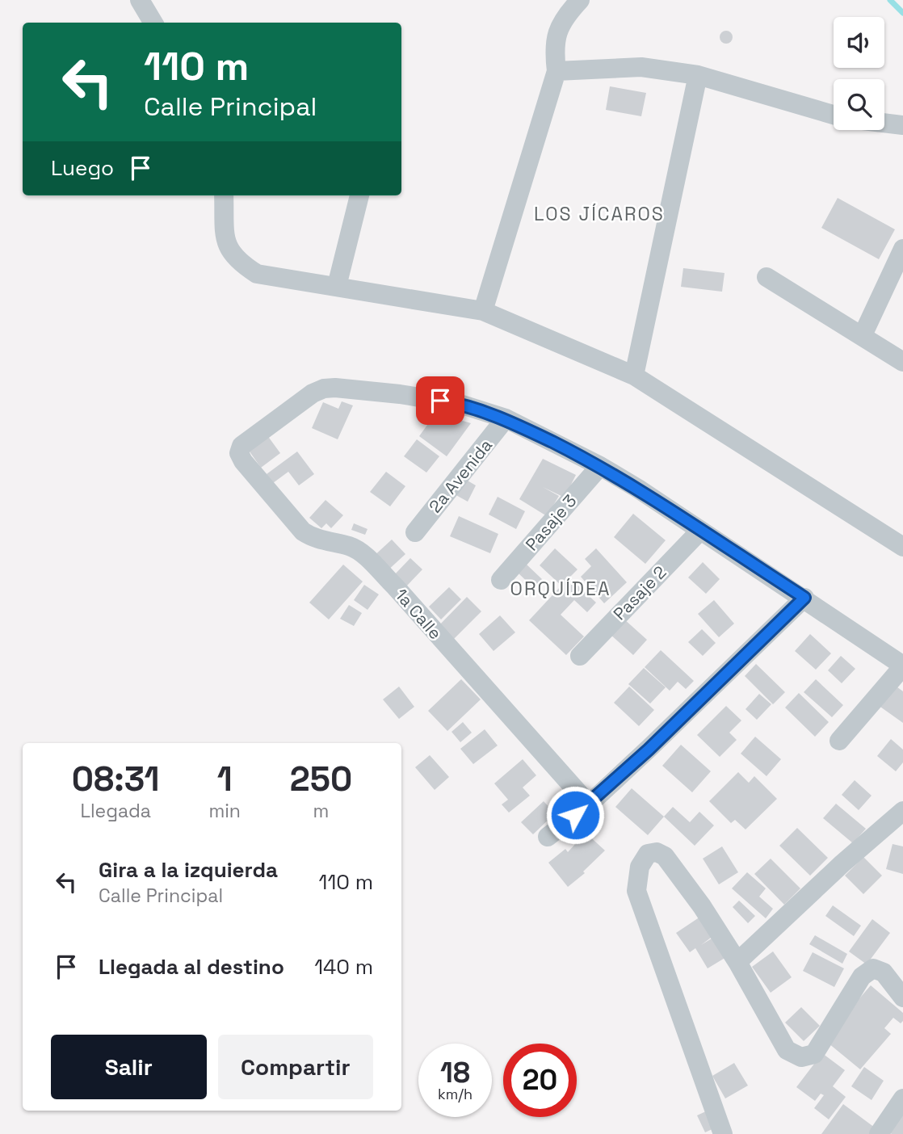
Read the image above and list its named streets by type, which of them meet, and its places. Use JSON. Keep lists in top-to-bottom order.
{
  "streets": {
    "street": [
      "2a Avenida",
      "Pasaje 3",
      "Pasaje 2",
      "1a Calle"
    ]
  },
  "crossings": [
    ["2a Avenida", "1a Calle"]
  ],
  "districts": ["LOS JÍCAROS", "ORQUÍDEA"],
  "page": {
    "turn": ["110 m", "Calle Principal"],
    "then": "Luego",
    "eta": [
      "08:31",
      "Llegada",
      "1",
      "min",
      "250",
      "m"
    ],
    "list": [
      {
        "name": "Gira a la izquierda",
        "note": "Calle Principal",
        "value": "110 m"
      },
      {
        "name": "Llegada al destino",
        "value": "140 m"
      }
    ],
    "buttons": ["Salir", "Compartir"],
    "speed": "18 km/h",
    "limit": "20"
  }
}
